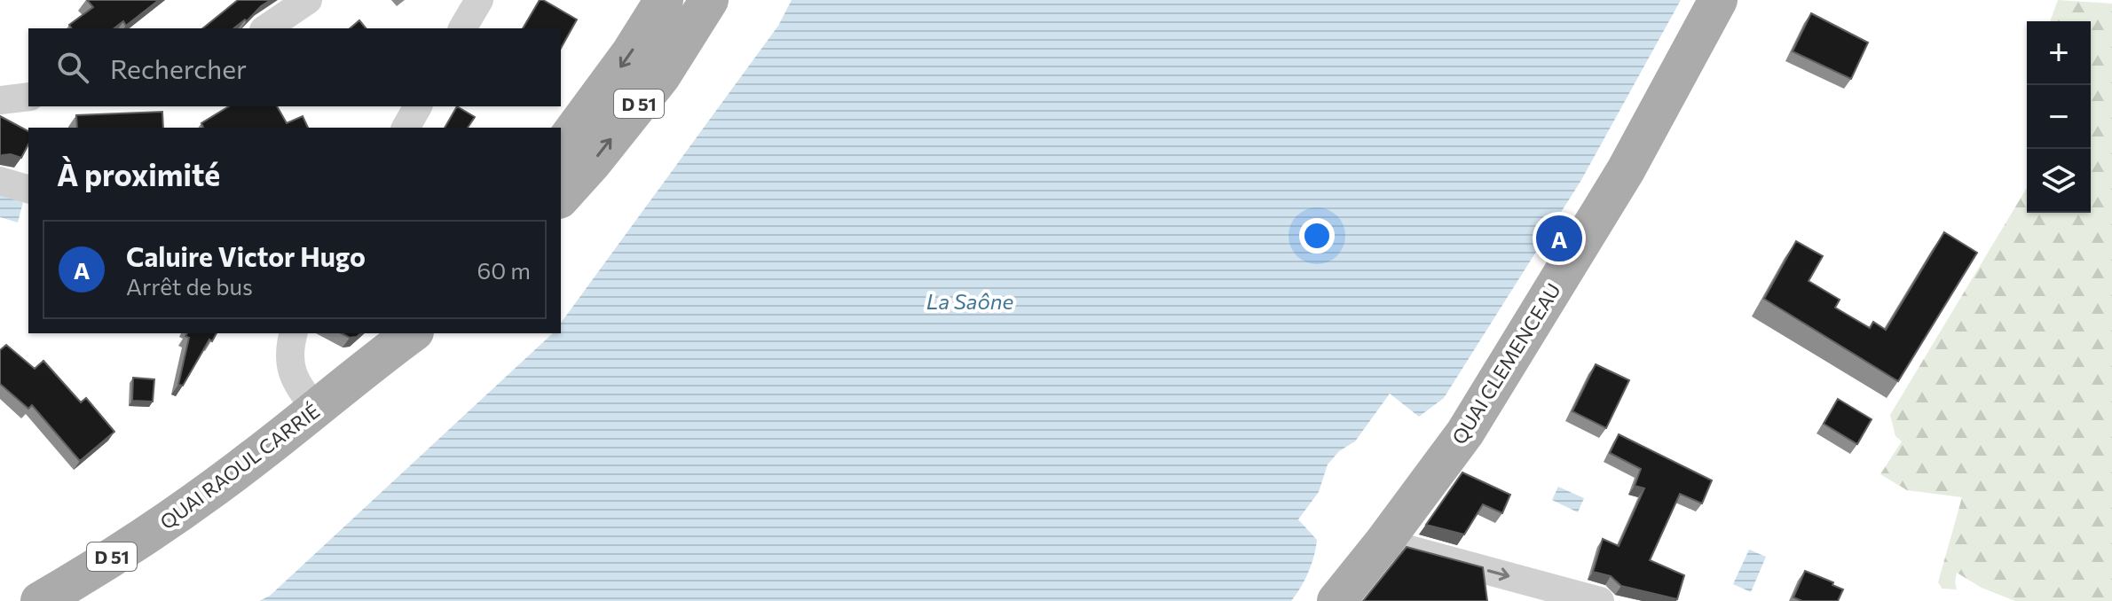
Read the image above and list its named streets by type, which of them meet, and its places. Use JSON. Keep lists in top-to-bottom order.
{
  "streets": {
    "main road": ["D 51", "QUAI CLEMENCEAU", "QUAI RAOUL CARRIÉ"]
  },
  "water": ["La Saône"],
  "page": {
    "map_buttons": ["+", "−"],
    "search": "Rechercher",
    "heading": "À proximité",
    "pins": "A",
    "list": [
      {
        "mark": "A",
        "name": "Caluire Victor Hugo",
        "note": "Arrêt de bus",
        "value": "60 m"
      }
    ]
  }
}
